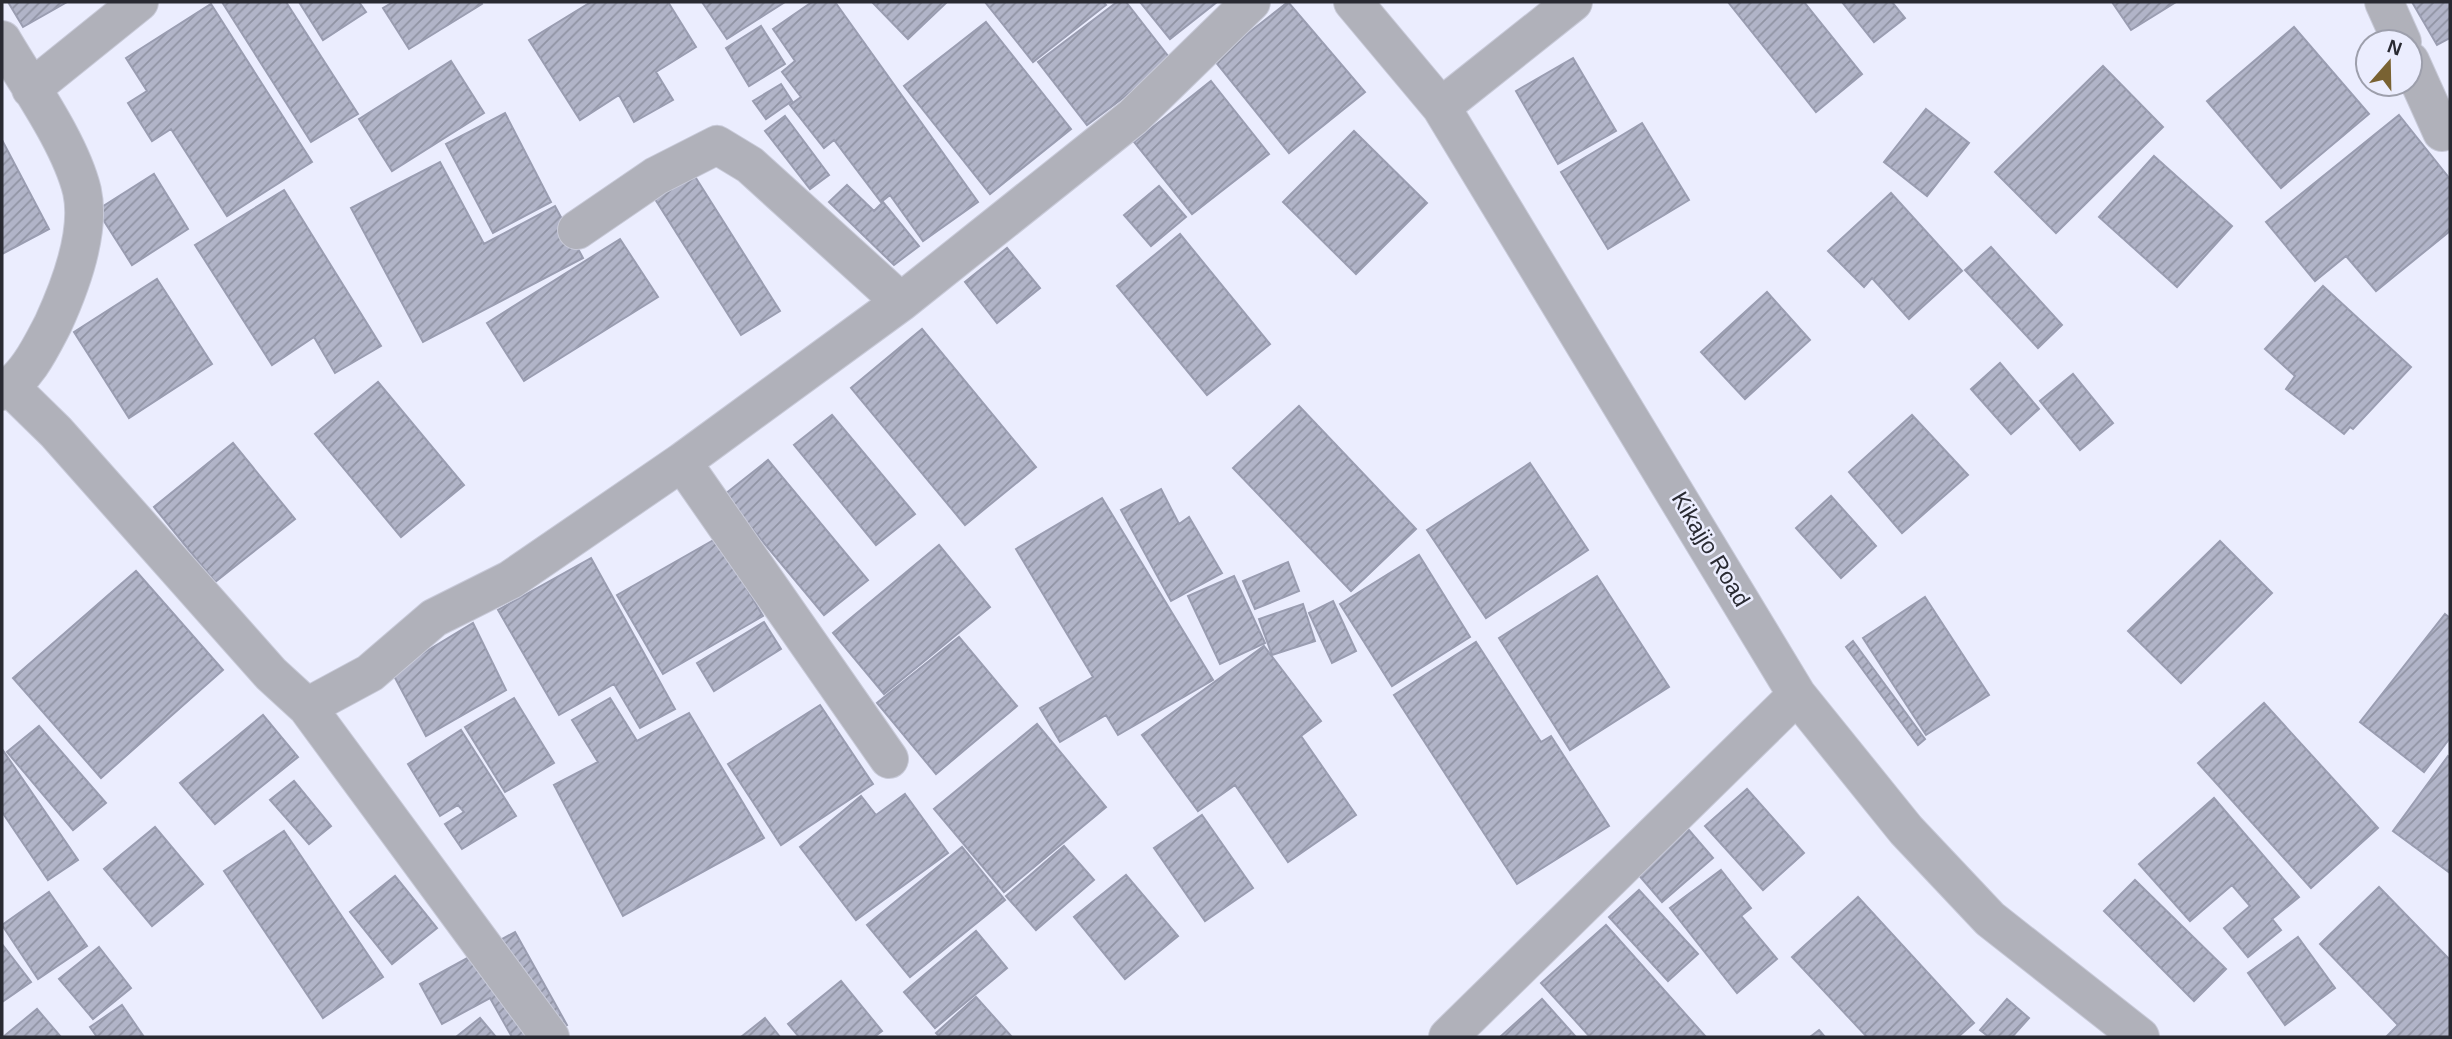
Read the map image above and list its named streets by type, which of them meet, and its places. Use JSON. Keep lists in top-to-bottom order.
{
  "streets": {
    "street": ["Kikajjo Road"]
  },
  "north": "top"
}
